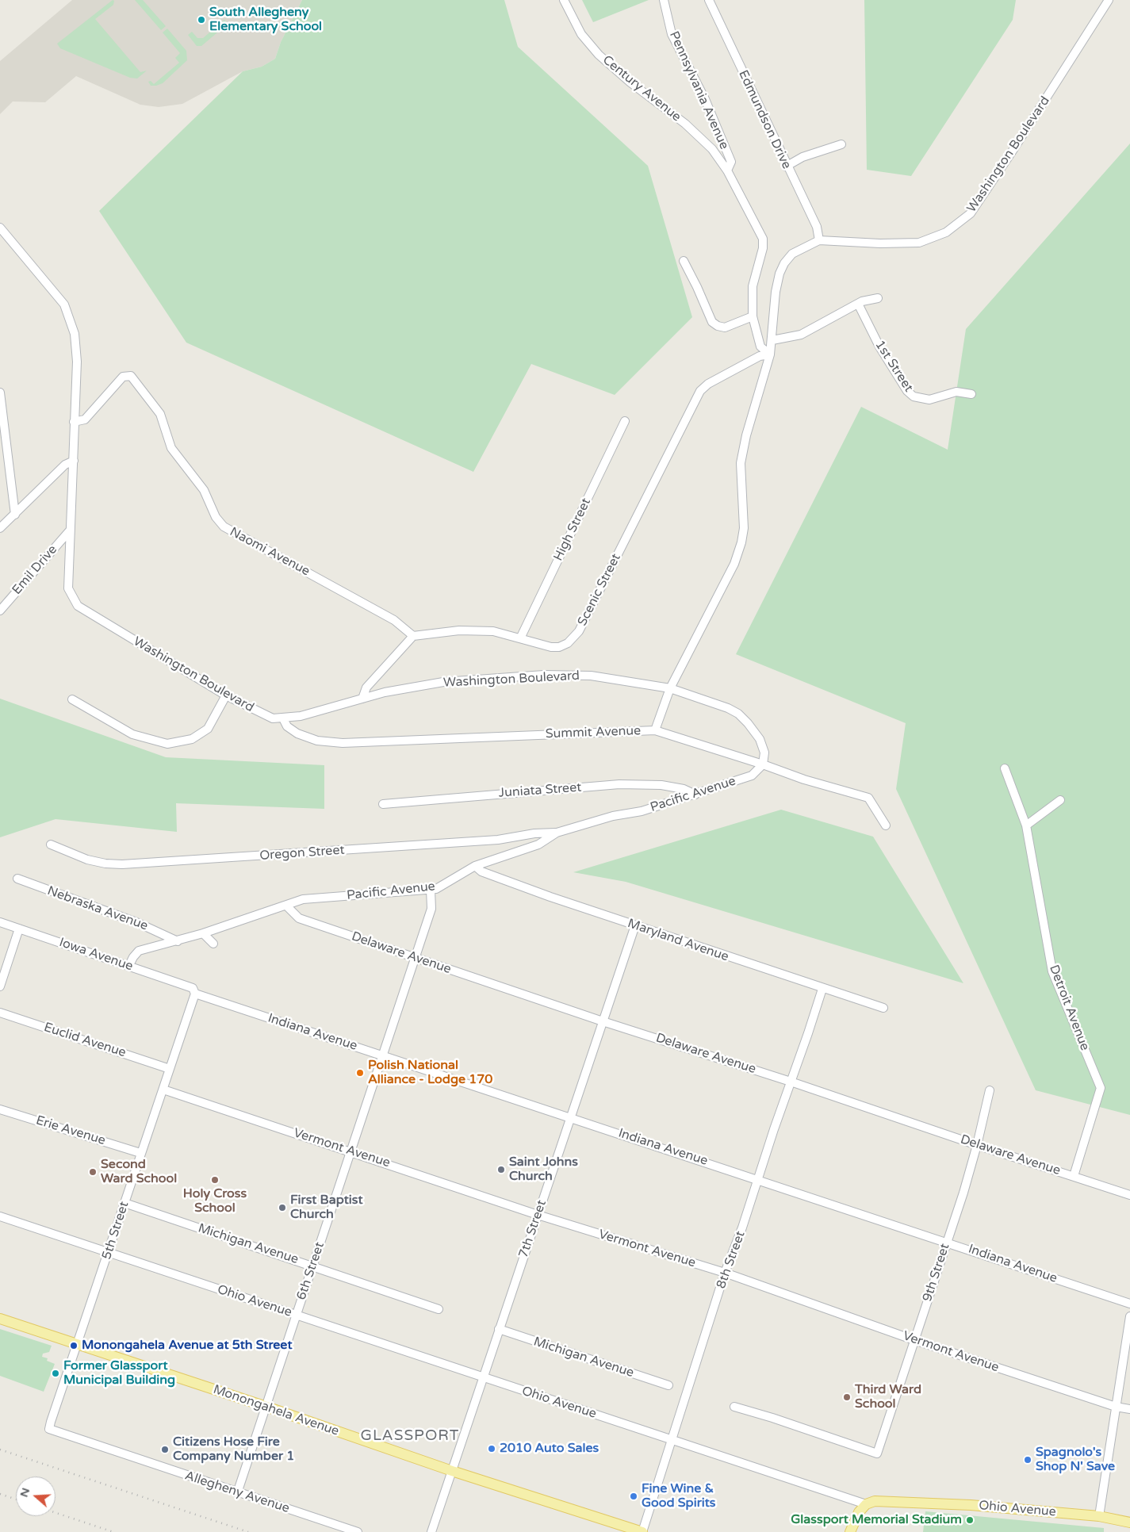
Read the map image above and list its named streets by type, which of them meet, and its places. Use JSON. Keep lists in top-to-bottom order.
{
  "streets": {
    "main road": ["Ohio Avenue", "Monongahela Avenue"],
    "street": [
      "Century Avenue",
      "Pennsylvania Avenue",
      "Edmundson Drive",
      "Washington Boulevard",
      "1st Street",
      "High Street",
      "Naomi Avenue",
      "Emil Drive",
      "Scenic Street",
      "Summit Avenue",
      "Juniata Street",
      "Pacific Avenue",
      "Oregon Street",
      "Nebraska Avenue",
      "Maryland Avenue",
      "Delaware Avenue",
      "Iowa Avenue",
      "Detroit Avenue",
      "Indiana Avenue",
      "Euclid Avenue",
      "Erie Avenue",
      "Vermont Avenue",
      "7th Street",
      "5th Street",
      "Michigan Avenue",
      "8th Street",
      "6th Street",
      "9th Street",
      "Allegheny Avenue"
    ]
  },
  "crossings": [
    ["Century Avenue", "Pennsylvania Avenue"],
    ["Pennsylvania Avenue", "Scenic Street"],
    ["Edmundson Drive", "Washington Boulevard"],
    ["Washington Boulevard", "Naomi Avenue"],
    ["Washington Boulevard", "Emil Drive"],
    ["Washington Boulevard", "Summit Avenue"],
    ["High Street", "Scenic Street"],
    ["Naomi Avenue", "Scenic Street"],
    ["Summit Avenue", "Pacific Avenue"],
    ["Juniata Street", "Pacific Avenue"],
    ["Pacific Avenue", "Oregon Street"],
    ["Pacific Avenue", "Nebraska Avenue"],
    ["Pacific Avenue", "Maryland Avenue"],
    ["Pacific Avenue", "Delaware Avenue"],
    ["Pacific Avenue", "Iowa Avenue"],
    ["Pacific Avenue", "6th Street"],
    ["Maryland Avenue", "7th Street"],
    ["Maryland Avenue", "8th Street"],
    ["Delaware Avenue", "Detroit Avenue"],
    ["Delaware Avenue", "7th Street"],
    ["Delaware Avenue", "8th Street"],
    ["Delaware Avenue", "6th Street"],
    ["Delaware Avenue", "9th Street"],
    ["Iowa Avenue", "Indiana Avenue"],
    ["Iowa Avenue", "5th Street"],
    ["Indiana Avenue", "7th Street"],
    ["Indiana Avenue", "5th Street"],
    ["Indiana Avenue", "8th Street"],
    ["Indiana Avenue", "6th Street"],
    ["Indiana Avenue", "9th Street"],
    ["Euclid Avenue", "5th Street"],
    ["Erie Avenue", "5th Street"],
    ["Vermont Avenue", "7th Street"],
    ["Vermont Avenue", "5th Street"],
    ["Vermont Avenue", "8th Street"],
    ["Vermont Avenue", "6th Street"],
    ["Vermont Avenue", "9th Street"],
    ["7th Street", "Michigan Avenue"],
    ["7th Street", "Ohio Avenue"],
    ["7th Street", "Monongahela Avenue"],
    ["5th Street", "Michigan Avenue"],
    ["5th Street", "Ohio Avenue"],
    ["5th Street", "Monongahela Avenue"],
    ["5th Street", "Allegheny Avenue"],
    ["Michigan Avenue", "6th Street"],
    ["8th Street", "Ohio Avenue"],
    ["8th Street", "Monongahela Avenue"],
    ["6th Street", "Ohio Avenue"],
    ["6th Street", "Monongahela Avenue"],
    ["6th Street", "Allegheny Avenue"]
  ],
  "districts": ["GLASSPORT"],
  "places": [
    "South Allegheny Elementary School",
    "Polish National Alliance - Lodge 170",
    "Saint Johns Church",
    "Second Ward School",
    "Holy Cross School",
    "First Baptist Church",
    "Monongahela Avenue at 5th Street",
    "Former Glassport Municipal Building",
    "Third Ward School",
    "2010 Auto Sales",
    "Citizens Hose Fire Company Number 1",
    "Spagnolo's Shop N' Save",
    "Fine Wine & Good Spirits",
    "Glassport Memorial Stadium"
  ],
  "north": "left"
}
